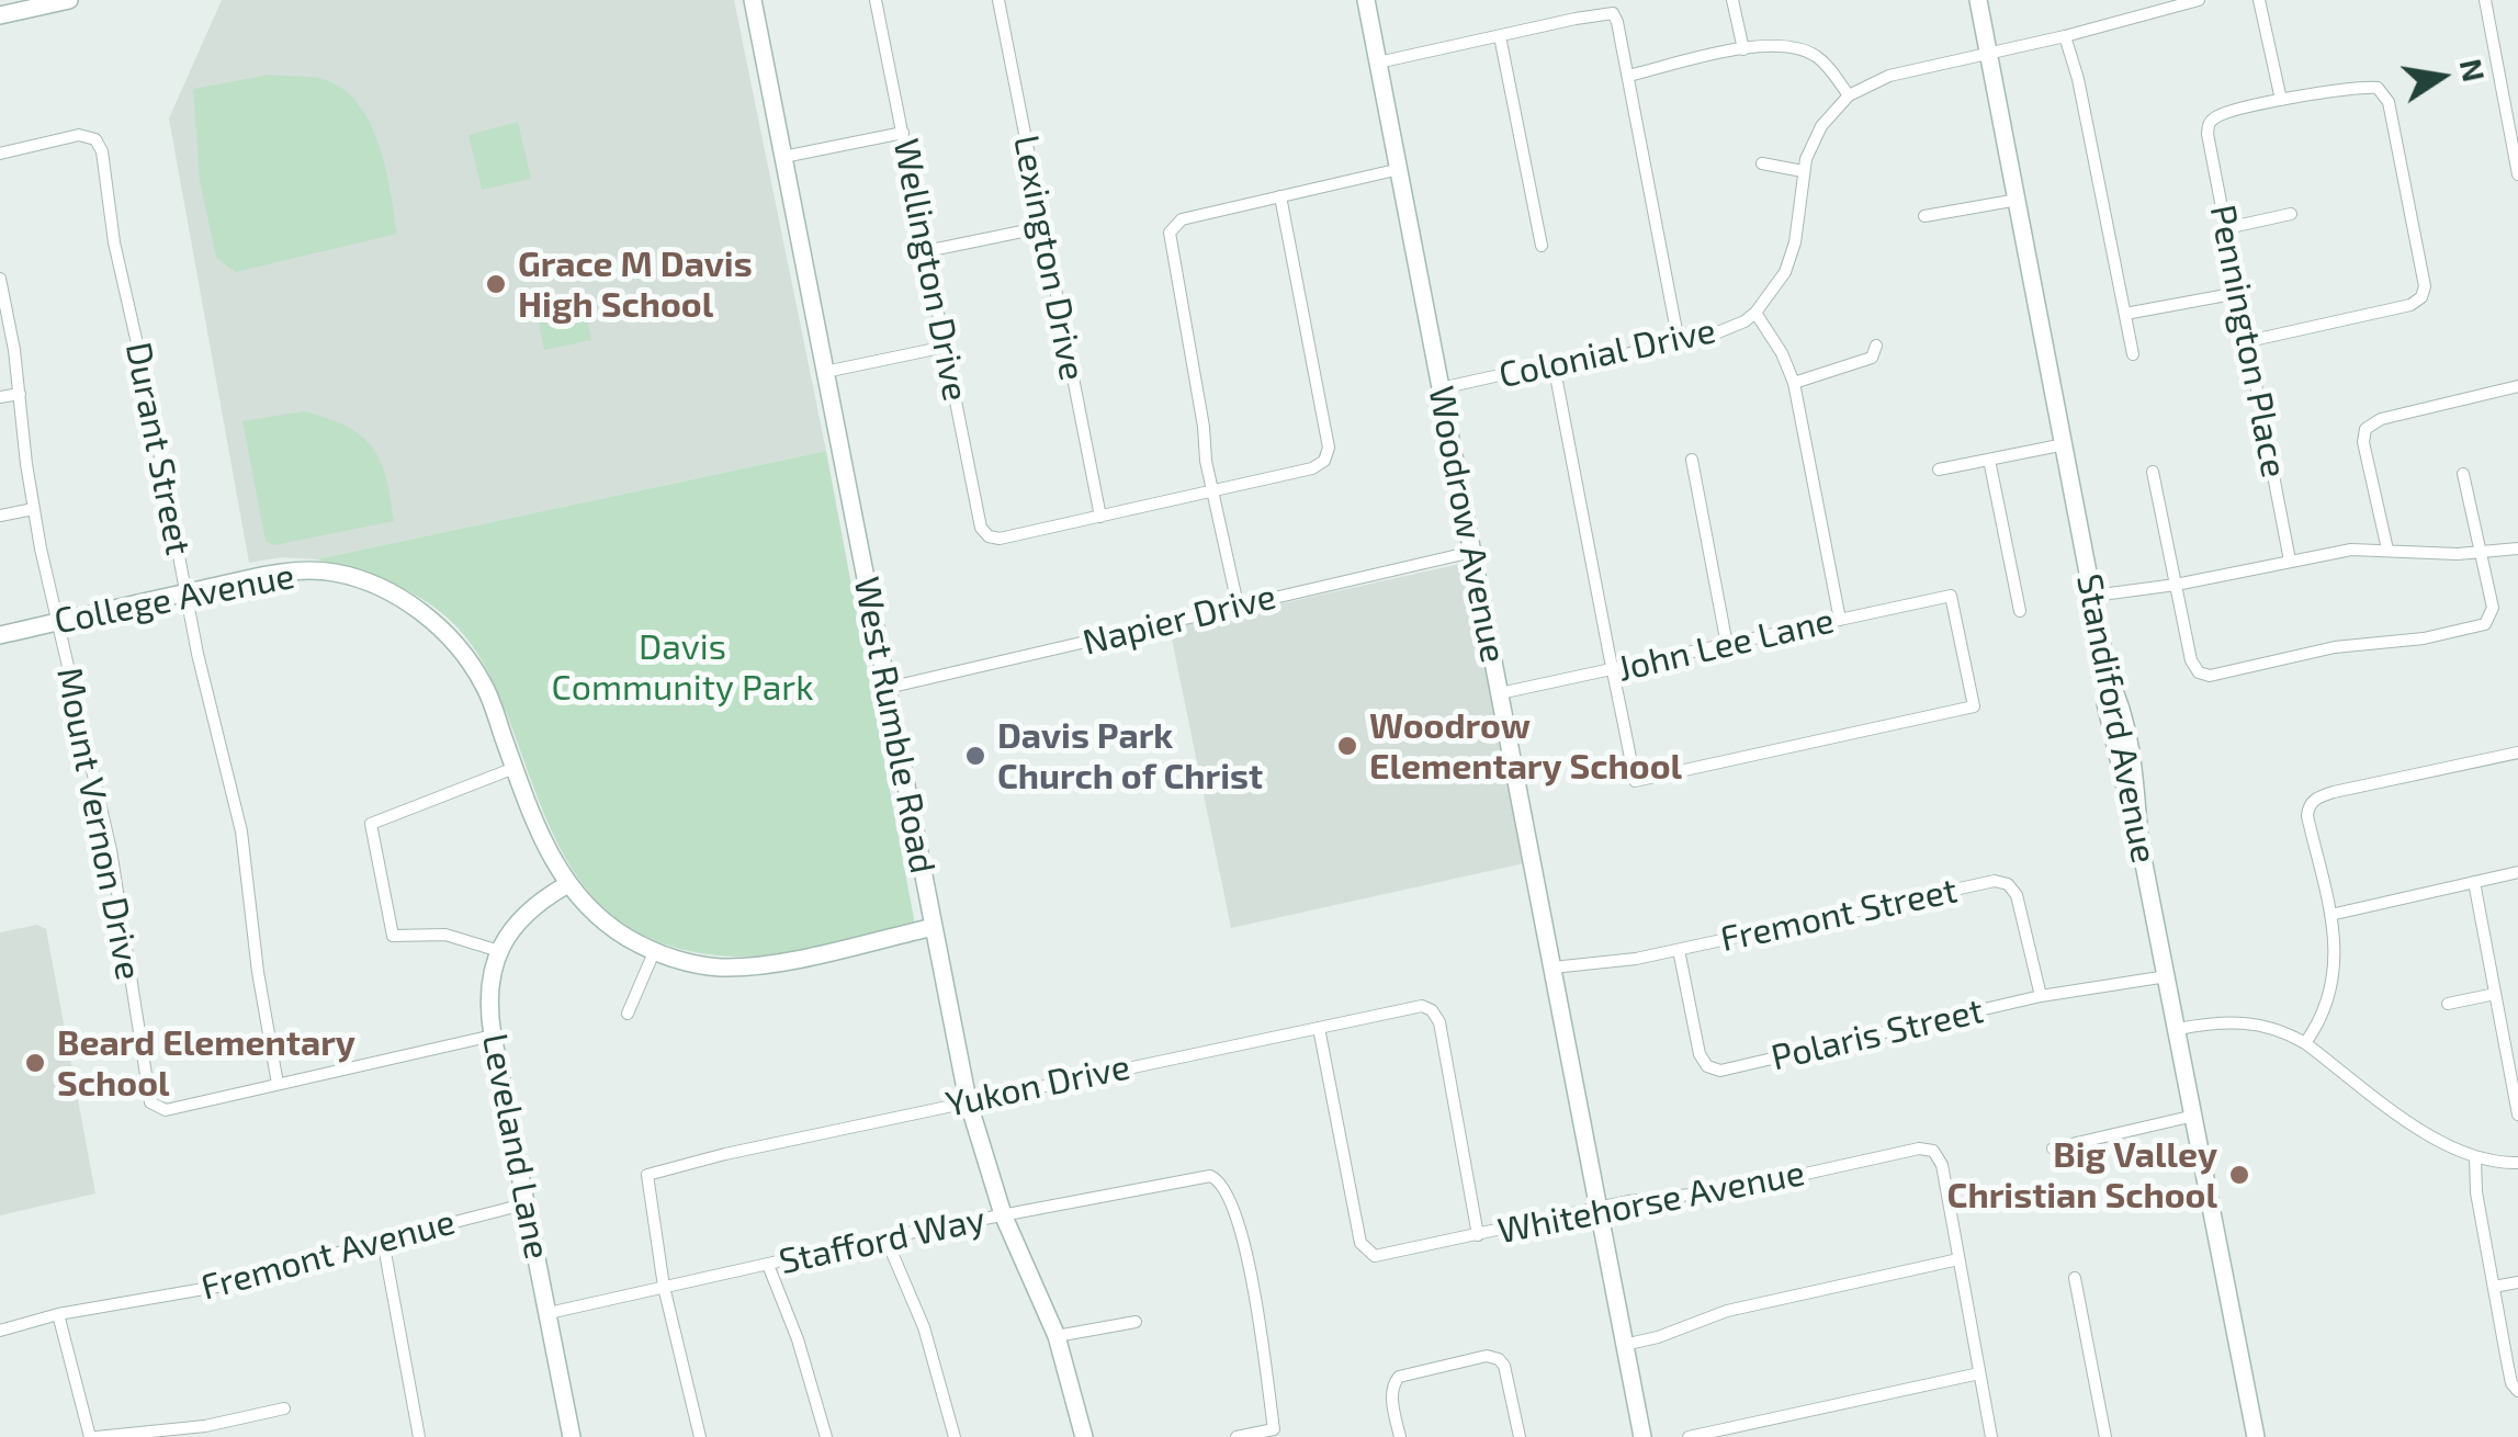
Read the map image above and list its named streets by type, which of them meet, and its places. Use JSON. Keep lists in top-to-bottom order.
{
  "streets": {
    "street": [
      "Lexington Drive",
      "Wellington Drive",
      "Pennington Place",
      "Colonial Drive",
      "Durant Street",
      "Woodrow Avenue",
      "College Avenue",
      "Napier Drive",
      "John Lee Lane",
      "Standiford Avenue",
      "West Rumble Road",
      "Mount Vernon Drive",
      "Fremont Street",
      "Polaris Street",
      "Yukon Drive",
      "Leveland Lane",
      "Whitehorse Avenue",
      "Stafford Way",
      "Fremont Avenue"
    ]
  },
  "crossings": [
    ["Lexington Drive", "Wellington Drive"],
    ["Colonial Drive", "Woodrow Avenue"],
    ["Colonial Drive", "Standiford Avenue"],
    ["Durant Street", "College Avenue"],
    ["Durant Street", "Mount Vernon Drive"],
    ["Woodrow Avenue", "Napier Drive"],
    ["Woodrow Avenue", "John Lee Lane"],
    ["Woodrow Avenue", "Fremont Street"],
    ["Woodrow Avenue", "Whitehorse Avenue"],
    ["College Avenue", "West Rumble Road"],
    ["College Avenue", "Mount Vernon Drive"],
    ["College Avenue", "Leveland Lane"],
    ["Napier Drive", "West Rumble Road"],
    ["Standiford Avenue", "Polaris Street"],
    ["West Rumble Road", "Yukon Drive"],
    ["West Rumble Road", "Stafford Way"],
    ["Fremont Street", "Polaris Street"],
    ["Yukon Drive", "Whitehorse Avenue"],
    ["Yukon Drive", "Stafford Way"],
    ["Leveland Lane", "Stafford Way"],
    ["Leveland Lane", "Fremont Avenue"]
  ],
  "parks": ["Davis Community Park"],
  "places": [
    "Grace M Davis High School",
    "Woodrow Elementary School",
    "Davis Park Church of Christ",
    "Beard Elementary School",
    "Big Valley Christian School"
  ],
  "north": "right"
}
